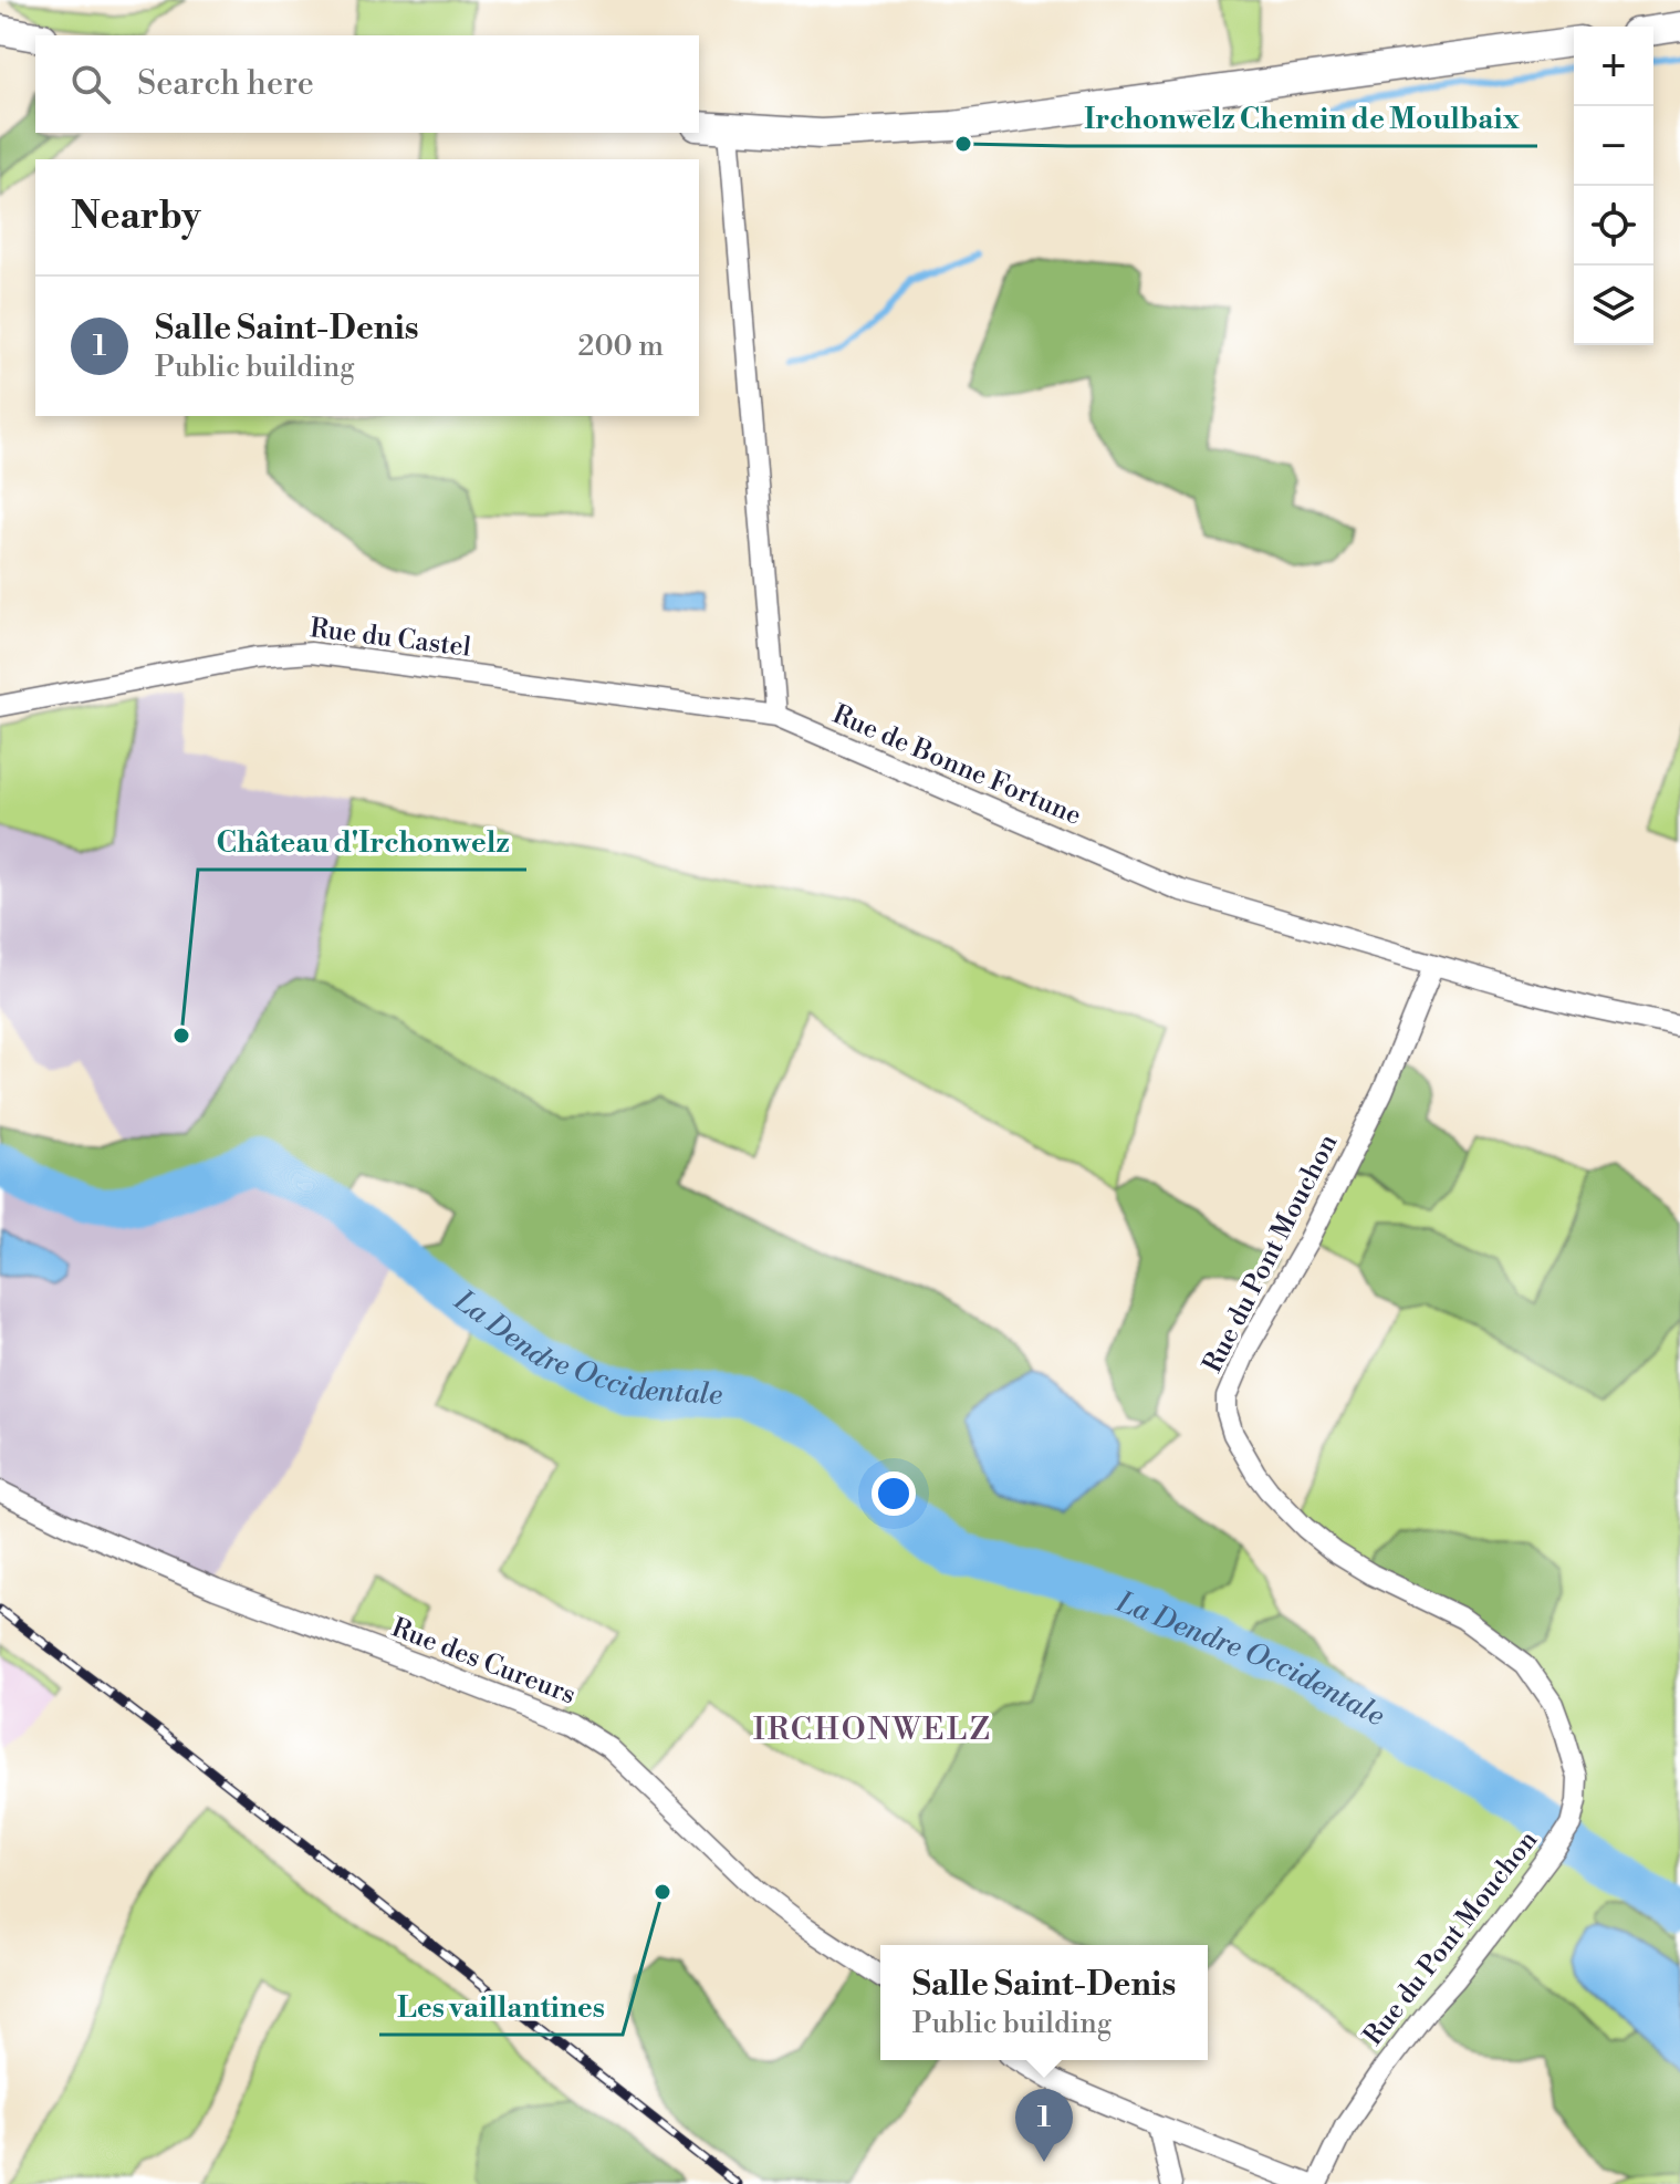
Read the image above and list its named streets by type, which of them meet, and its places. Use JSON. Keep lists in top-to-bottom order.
{
  "streets": {
    "street": [
      "Rue du Castel",
      "Rue de Bonne Fortune",
      "Rue du Pont Mouchon",
      "Rue des Cureurs"
    ]
  },
  "crossings": [
    ["Rue du Castel", "Rue de Bonne Fortune"],
    ["Rue de Bonne Fortune", "Rue du Pont Mouchon"]
  ],
  "districts": ["IRCHONWELZ"],
  "water": ["La Dendre Occidentale"],
  "places": ["Irchonwelz Chemin de Moulbaix", "Château d'Irchonwelz", "Les vaillantines"],
  "page": {
    "map_buttons": ["+", "−"],
    "search": "Search here",
    "heading": "Nearby",
    "list": [
      {
        "mark": "1",
        "name": "Salle Saint-Denis",
        "note": "Public building",
        "value": "200 m"
      }
    ],
    "popup": ["Salle Saint-Denis", "Public building"],
    "pins": "1"
  }
}
